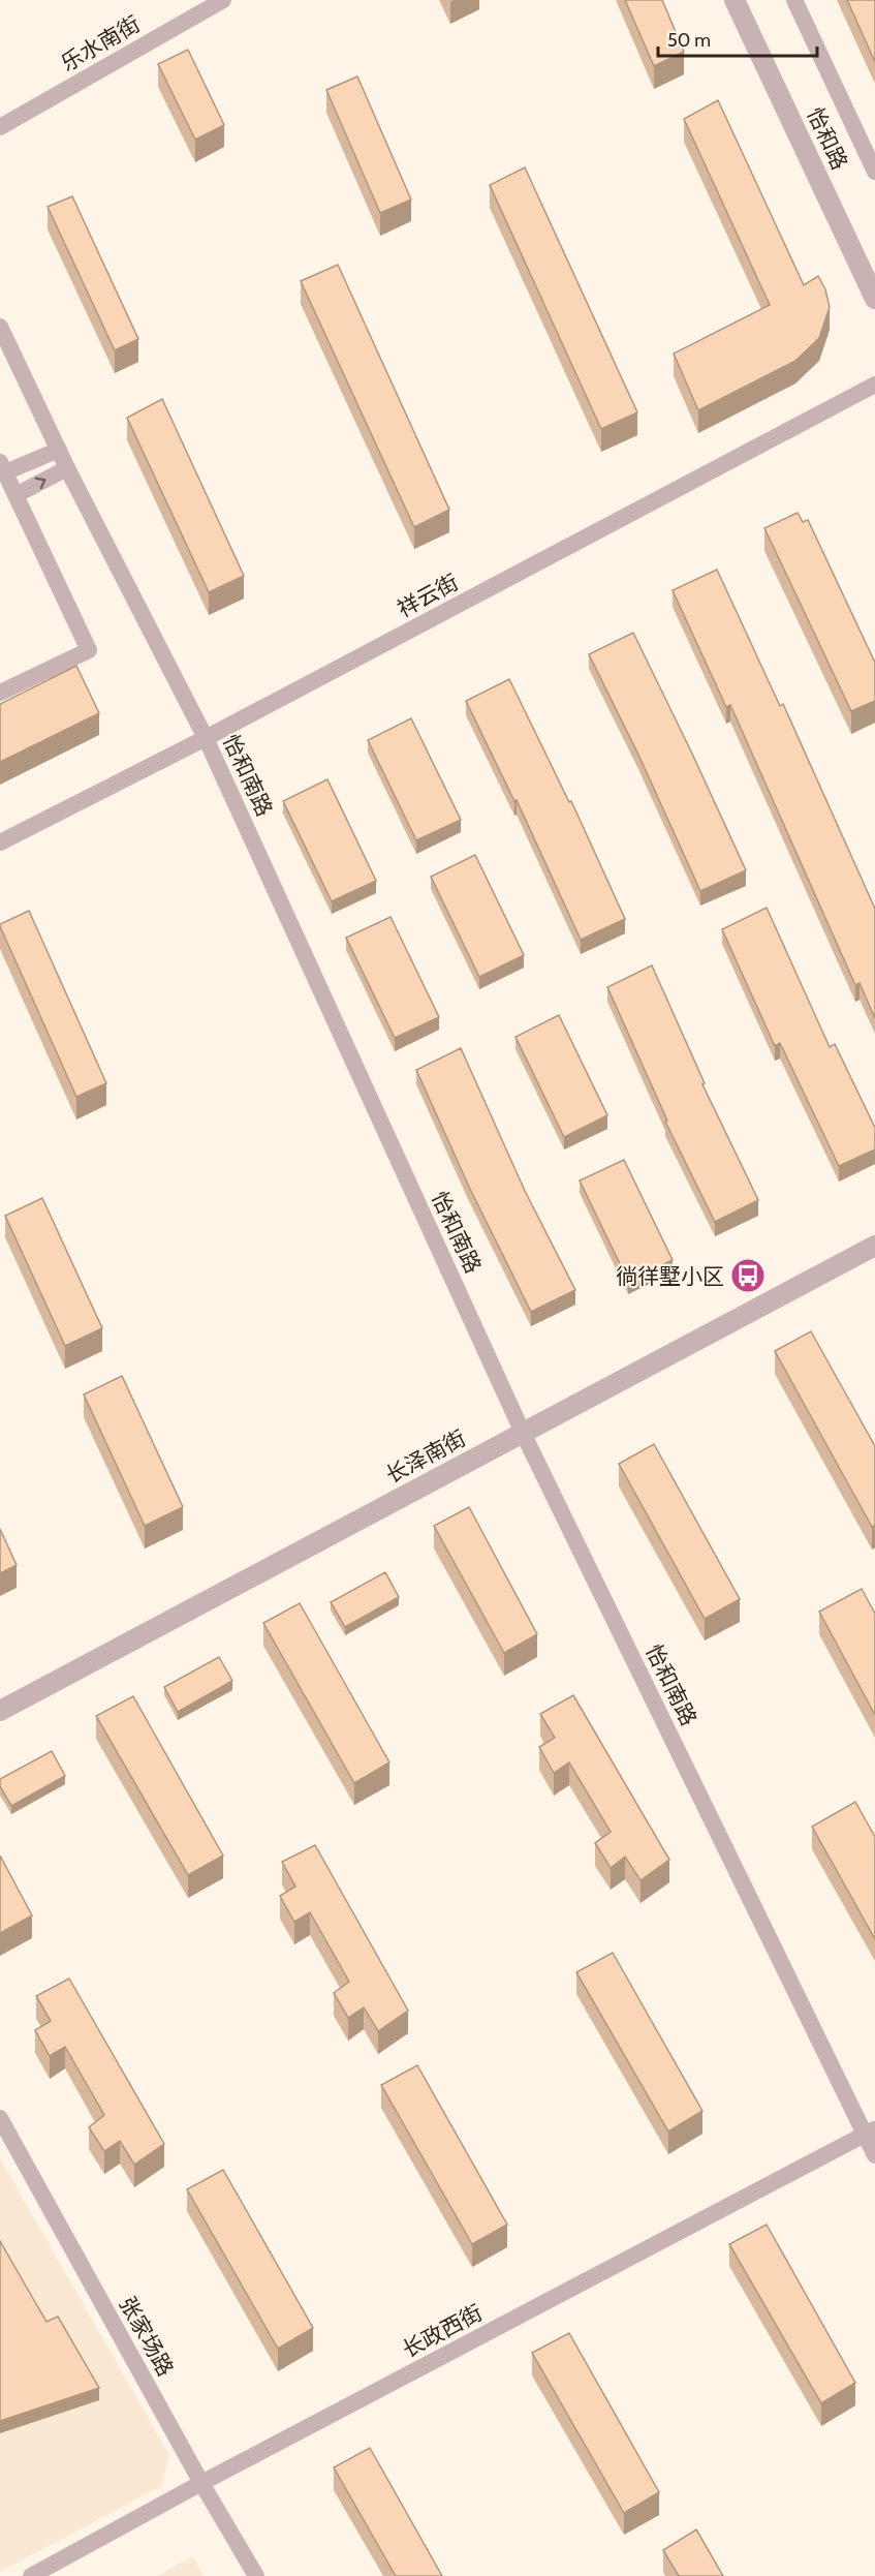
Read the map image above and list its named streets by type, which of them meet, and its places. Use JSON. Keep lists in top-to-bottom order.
{
  "streets": {
    "street": [
      "乐水南街",
      "怡和路",
      "祥云街",
      "怡和南路",
      "长泽南街",
      "长政西街",
      "张家场路"
    ]
  },
  "crossings": [
    ["祥云街", "怡和南路"],
    ["怡和南路", "长泽南街"],
    ["怡和南路", "长政西街"],
    ["长政西街", "张家场路"]
  ],
  "places": {
    "bus stop": ["徜徉墅小区"]
  },
  "scale_bar": "50 m"
}
